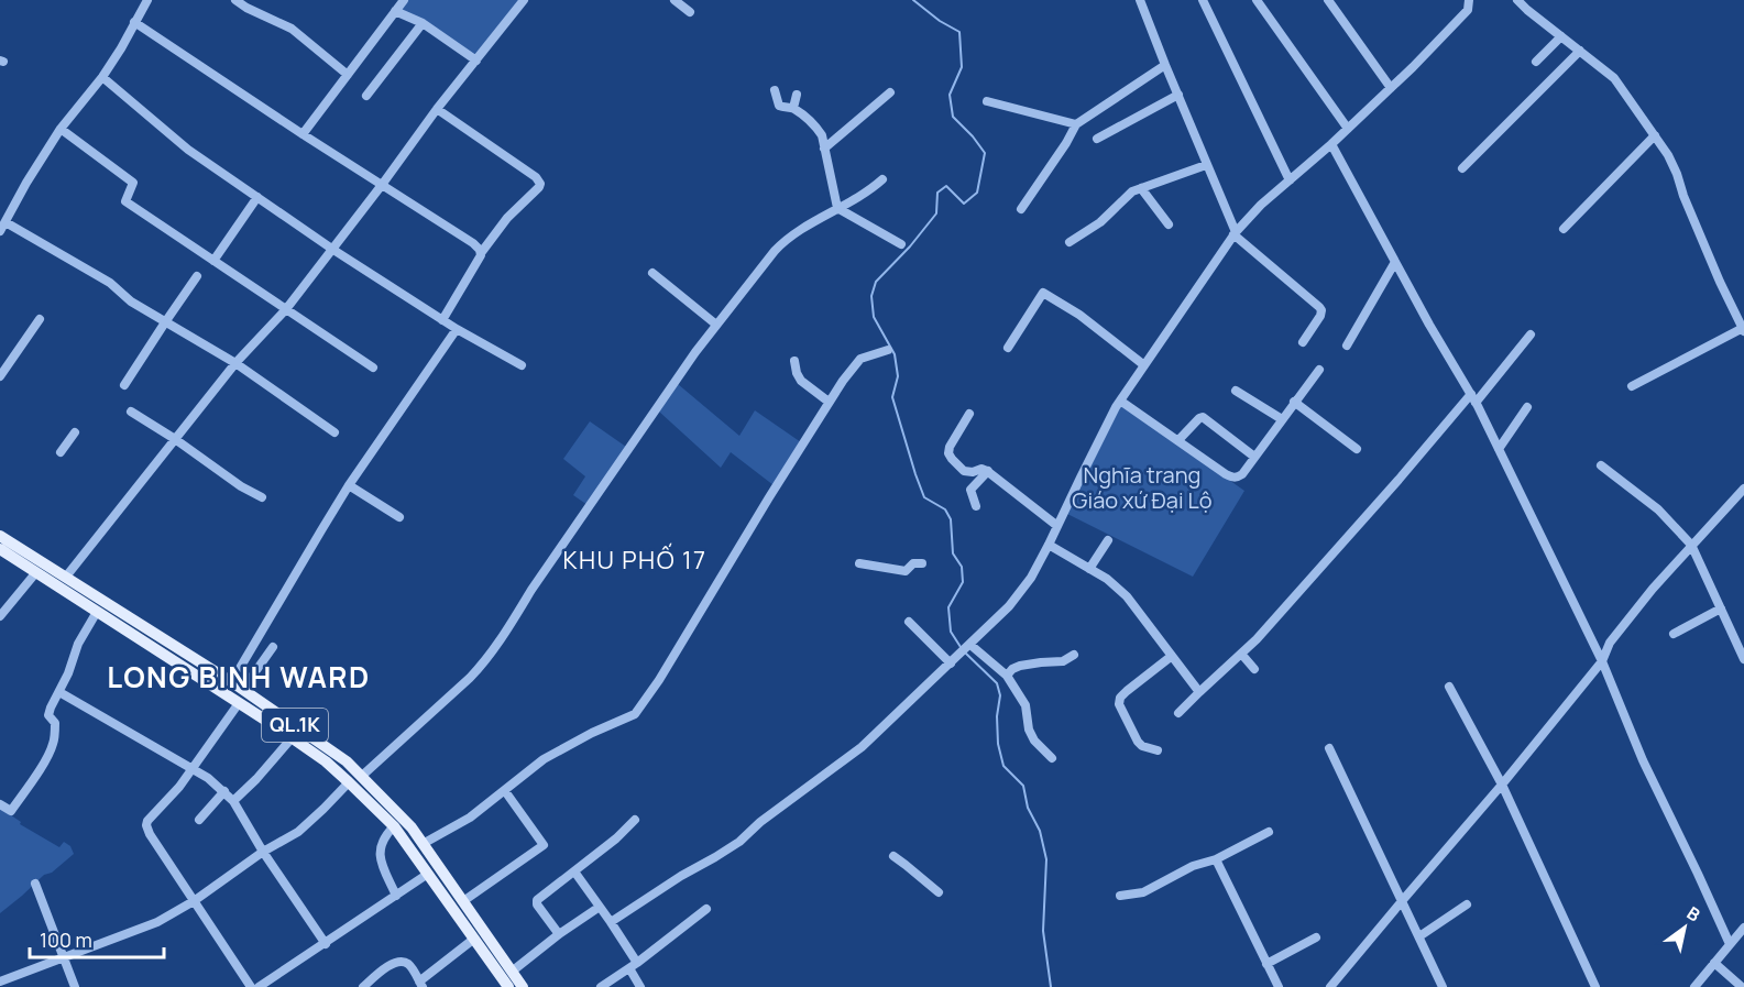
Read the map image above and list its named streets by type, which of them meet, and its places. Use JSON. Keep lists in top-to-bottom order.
{
  "streets": {
    "main road": ["QL.1K"]
  },
  "districts": ["KHU PHỐ 17", "LONG BINH WARD"],
  "parks": ["Nghĩa trang Giáo xứ Đại Lộ"],
  "scale_bar": "100 m",
  "north": "top right"
}
